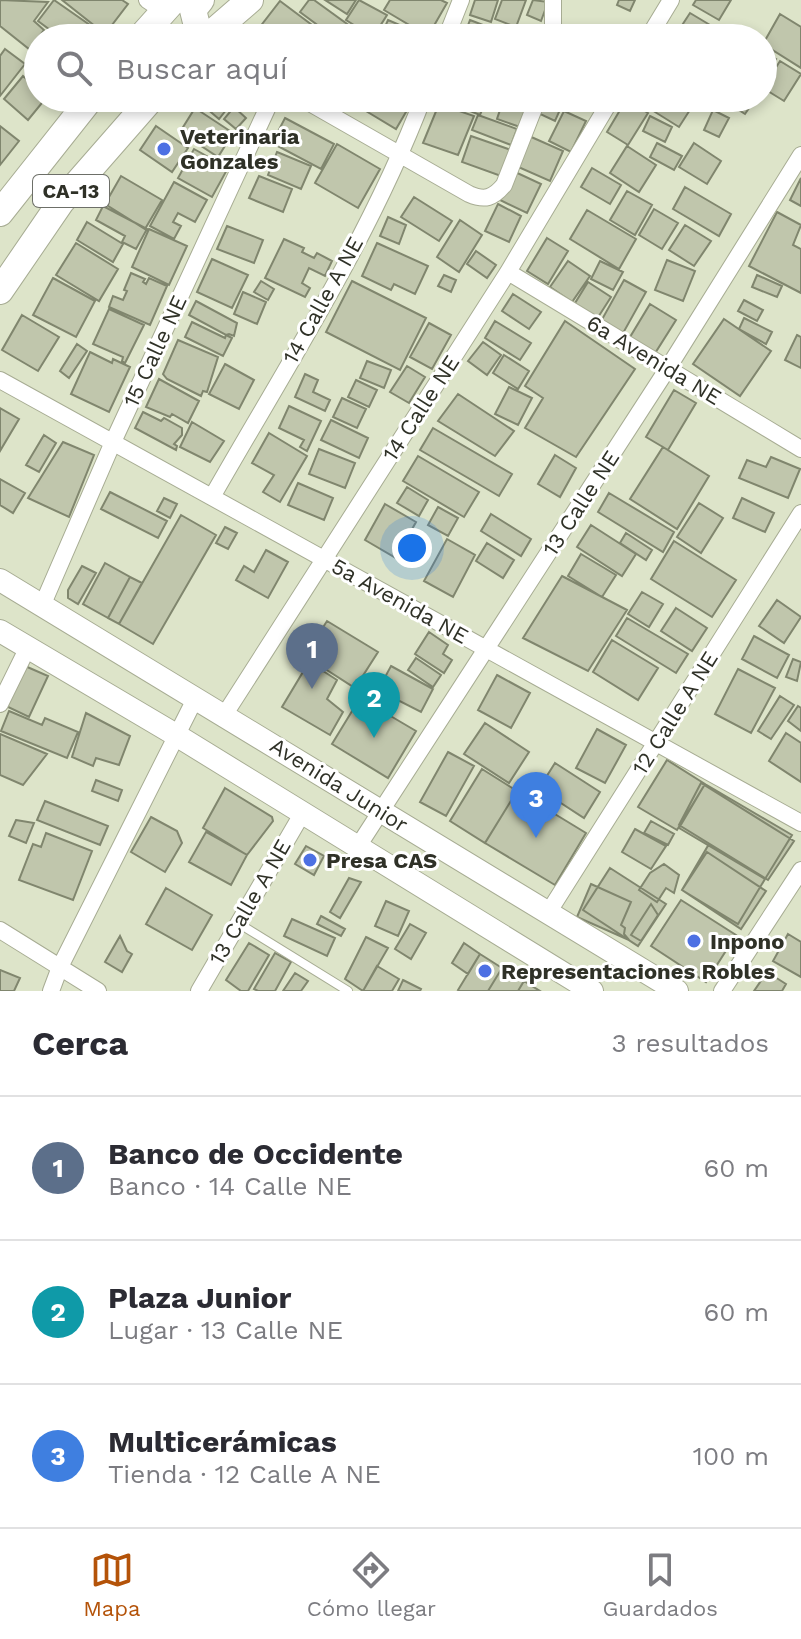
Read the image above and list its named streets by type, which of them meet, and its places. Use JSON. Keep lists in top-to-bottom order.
{
  "streets": {
    "highway": ["CA-13"],
    "main road": ["Avenida Junior"],
    "street": [
      "14 Calle A NE",
      "15 Calle NE",
      "6a Avenida NE",
      "14 Calle NE",
      "13 Calle NE",
      "5a Avenida NE",
      "12 Calle A NE",
      "13 Calle A NE"
    ]
  },
  "crossings": [
    ["14 Calle A NE", "5a Avenida NE"],
    ["15 Calle NE", "5a Avenida NE"],
    ["15 Calle NE", "Avenida Junior"],
    ["6a Avenida NE", "14 Calle NE"],
    ["6a Avenida NE", "13 Calle NE"],
    ["14 Calle NE", "5a Avenida NE"],
    ["14 Calle NE", "Avenida Junior"],
    ["13 Calle NE", "5a Avenida NE"],
    ["13 Calle NE", "Avenida Junior"],
    ["5a Avenida NE", "12 Calle A NE"],
    ["12 Calle A NE", "Avenida Junior"],
    ["Avenida Junior", "13 Calle A NE"]
  ],
  "places": [
    "Veterinaria Gonzales",
    "Presa CAS",
    "Inpono",
    "Representaciones Robles"
  ],
  "page": {
    "search": "Buscar aquí",
    "pins": ["1", "2", "3"],
    "heading": ["Cerca", "3 resultados"],
    "list": [
      {
        "mark": "1",
        "name": "Banco de Occidente",
        "note": "Banco · 14 Calle NE",
        "value": "60 m"
      },
      {
        "mark": "2",
        "name": "Plaza Junior",
        "note": "Lugar · 13 Calle NE",
        "value": "60 m"
      },
      {
        "mark": "3",
        "name": "Multicerámicas",
        "note": "Tienda · 12 Calle A NE",
        "value": "100 m"
      }
    ],
    "nav": ["Mapa", "Cómo llegar", "Guardados"]
  }
}
